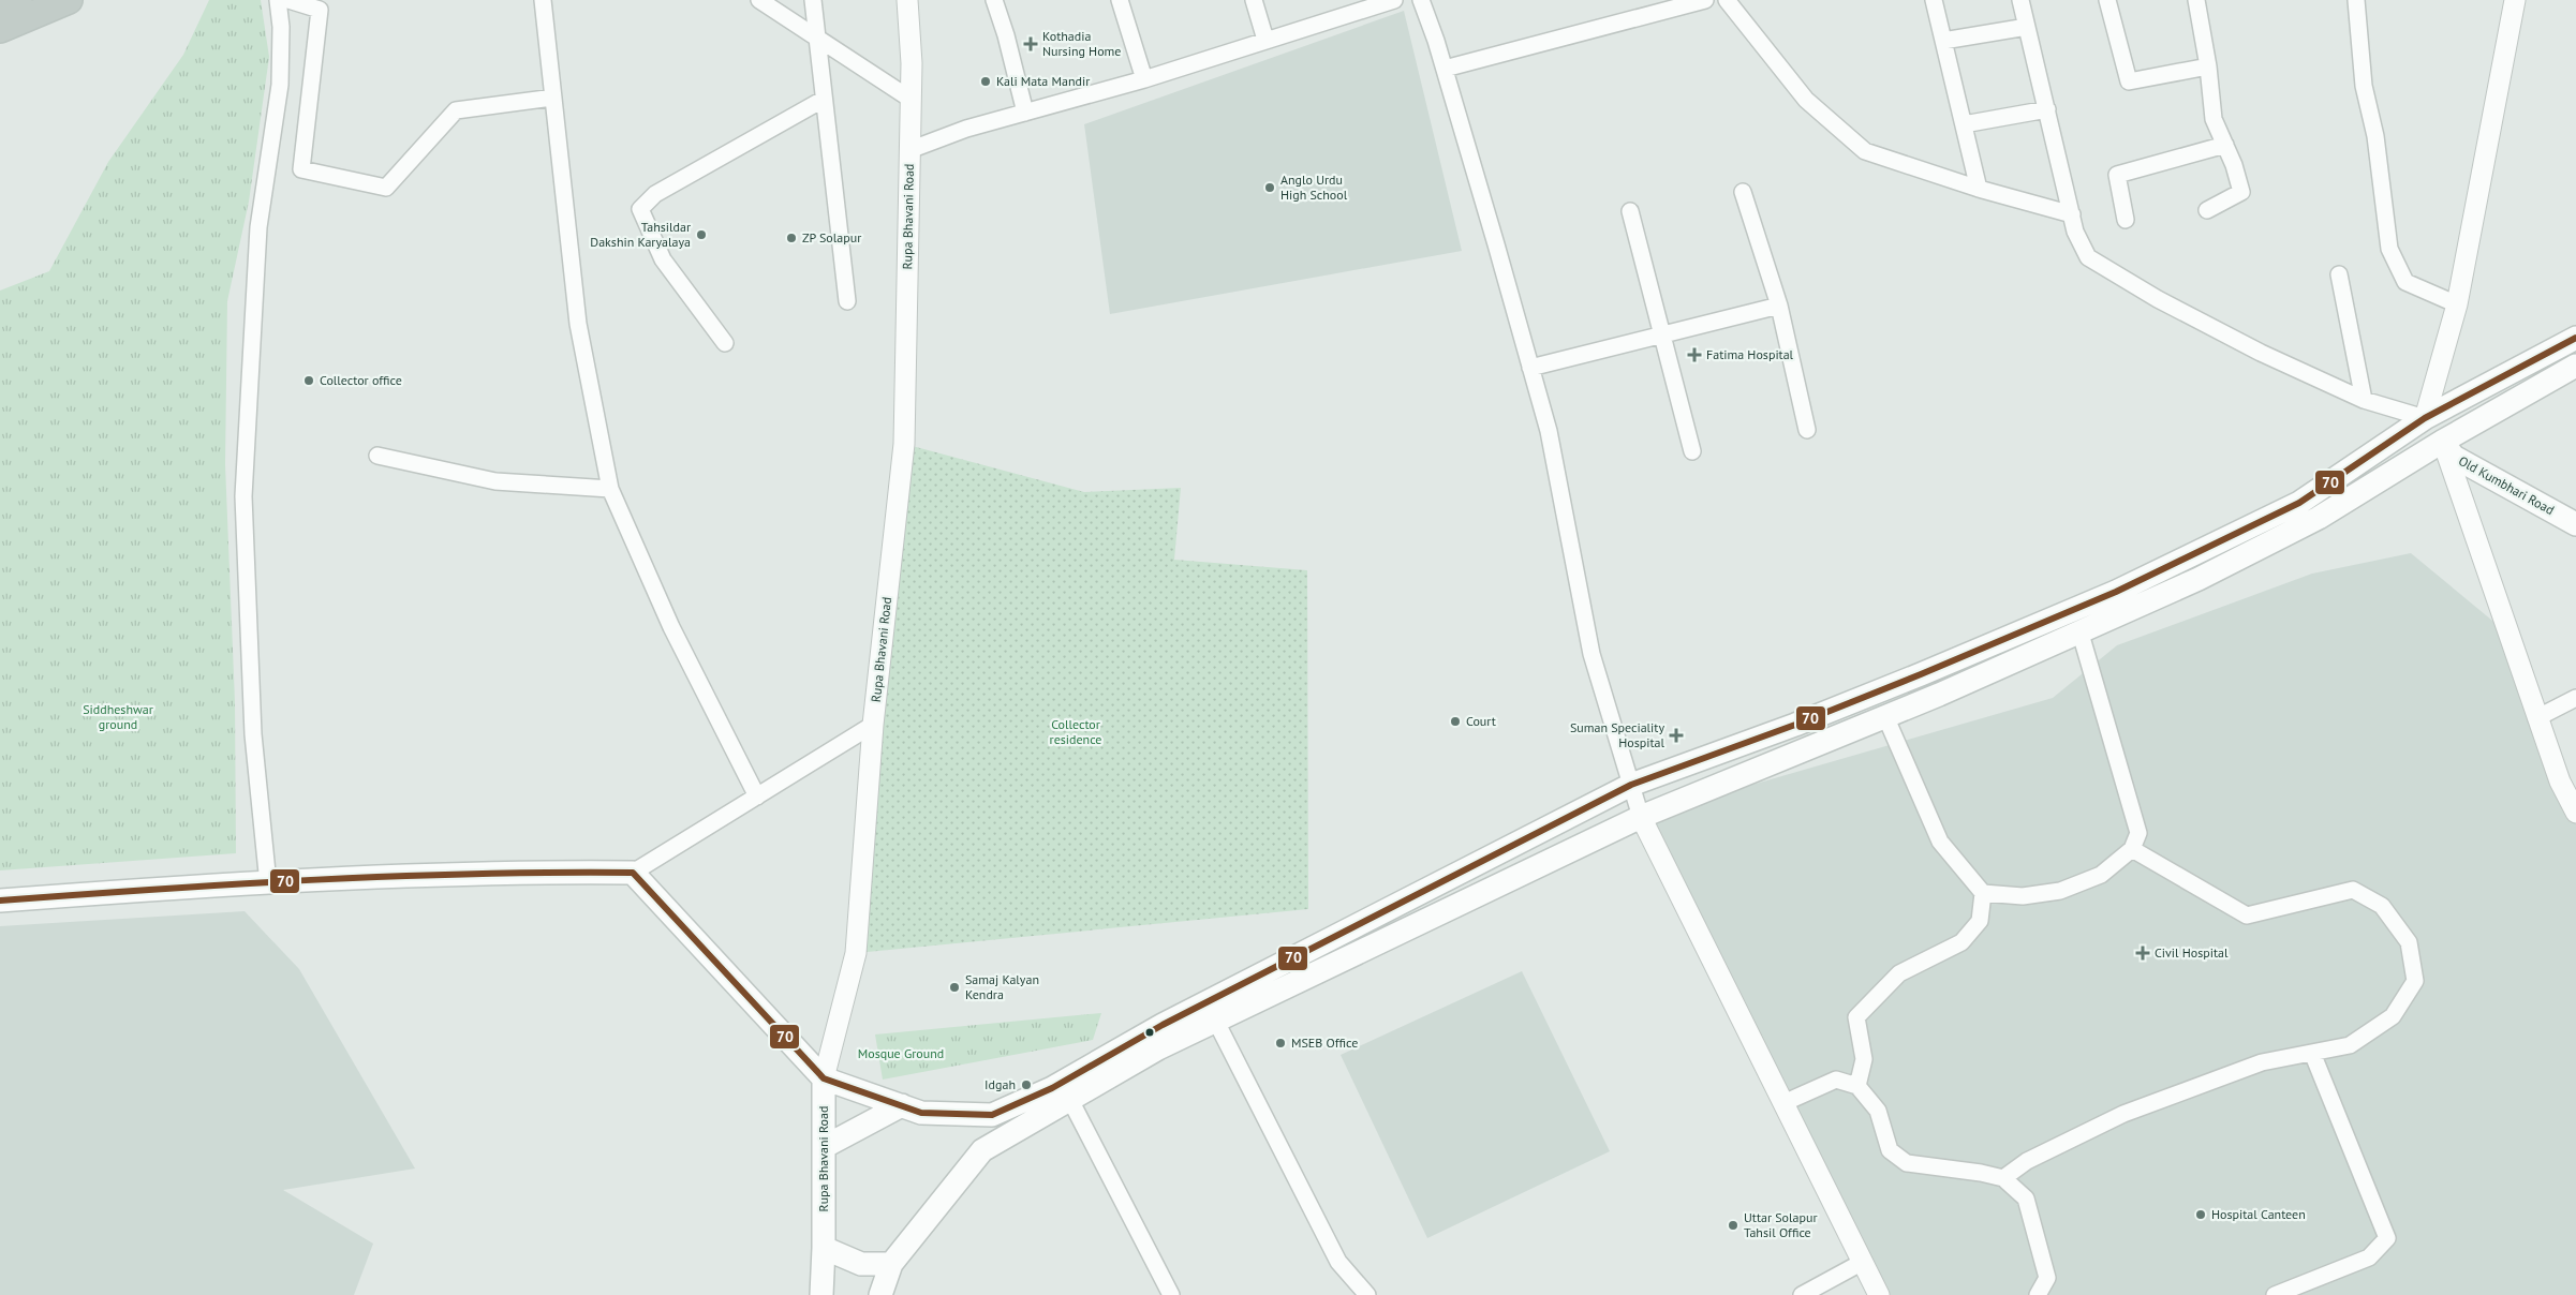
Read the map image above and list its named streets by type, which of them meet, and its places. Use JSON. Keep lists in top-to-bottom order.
{
  "streets": {
    "main road": ["Rupa Bhavani Road", "Old Kumbhari Road"]
  },
  "parks": ["Siddheshwar ground", "Collector residence", "Mosque Ground"],
  "places": {
    "health": [
      "Kothadia Nursing Home",
      "Fatima Hospital",
      "Suman Speciality Hospital",
      "Civil Hospital"
    ],
    "other": [
      "Kali Mata Mandir",
      "Anglo Urdu High School",
      "Tahsildar Dakshin Karyalaya",
      "ZP Solapur",
      "Collector office",
      "Court",
      "Samaj Kalyan Kendra",
      "MSEB Office",
      "Idgah",
      "Hospital Canteen",
      "Uttar Solapur Tahsil Office"
    ]
  },
  "lines": ["transit line 70"]
}
